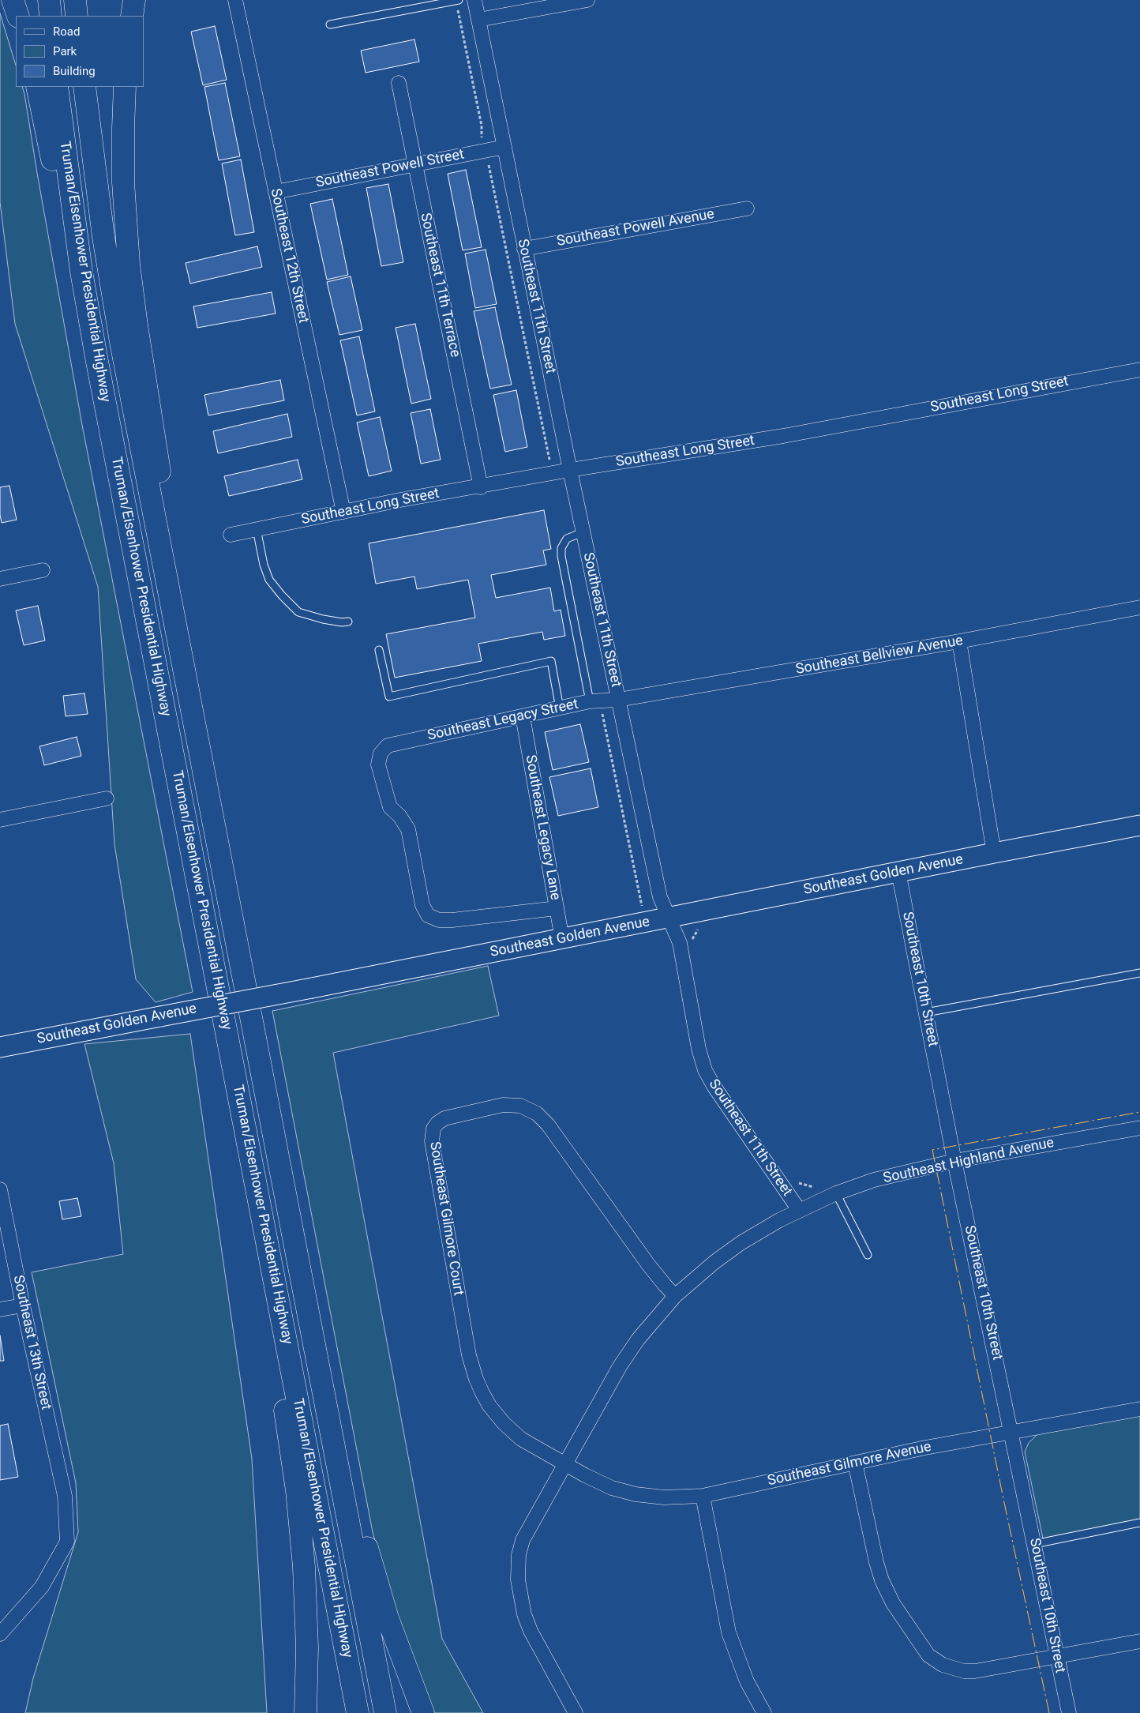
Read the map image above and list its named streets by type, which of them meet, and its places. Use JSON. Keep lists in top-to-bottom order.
{
  "streets": {
    "highway": ["Truman/Eisenhower Presidential Highway"],
    "street": [
      "Southeast Powell Street",
      "Southeast Powell Avenue",
      "Southeast 12th Street",
      "Southeast 11th Terrace",
      "Southeast 11th Street",
      "Southeast Long Street",
      "Southeast Bellview Avenue",
      "Southeast Legacy Street",
      "Southeast Legacy Lane",
      "Southeast Golden Avenue",
      "Southeast 10th Street",
      "Southeast Highland Avenue",
      "Southeast Gilmore Court",
      "Southeast 13th Street",
      "Southeast Gilmore Avenue"
    ]
  },
  "crossings": [
    ["Southeast Powell Street", "Southeast 12th Street"],
    ["Southeast Powell Street", "Southeast 11th Terrace"],
    ["Southeast Powell Street", "Southeast 11th Street"],
    ["Southeast Powell Avenue", "Southeast 11th Street"],
    ["Southeast 12th Street", "Southeast Long Street"],
    ["Southeast 11th Terrace", "Southeast Long Street"],
    ["Southeast 11th Street", "Southeast Long Street"],
    ["Southeast 11th Street", "Southeast Bellview Avenue"],
    ["Southeast 11th Street", "Southeast Legacy Street"],
    ["Southeast 11th Street", "Southeast Golden Avenue"],
    ["Southeast 11th Street", "Southeast Highland Avenue"],
    ["Southeast Bellview Avenue", "Southeast Legacy Street"],
    ["Southeast Legacy Street", "Southeast Legacy Lane"],
    ["Southeast Legacy Lane", "Southeast Golden Avenue"],
    ["Southeast Golden Avenue", "Southeast 10th Street"],
    ["Southeast 10th Street", "Southeast Highland Avenue"],
    ["Southeast 10th Street", "Southeast Gilmore Avenue"],
    ["Southeast Highland Avenue", "Southeast Gilmore Court"],
    ["Southeast Highland Avenue", "Southeast Gilmore Avenue"],
    ["Southeast Gilmore Court", "Southeast Gilmore Avenue"]
  ],
  "legend": ["Road", "Park", "Building"]
}
